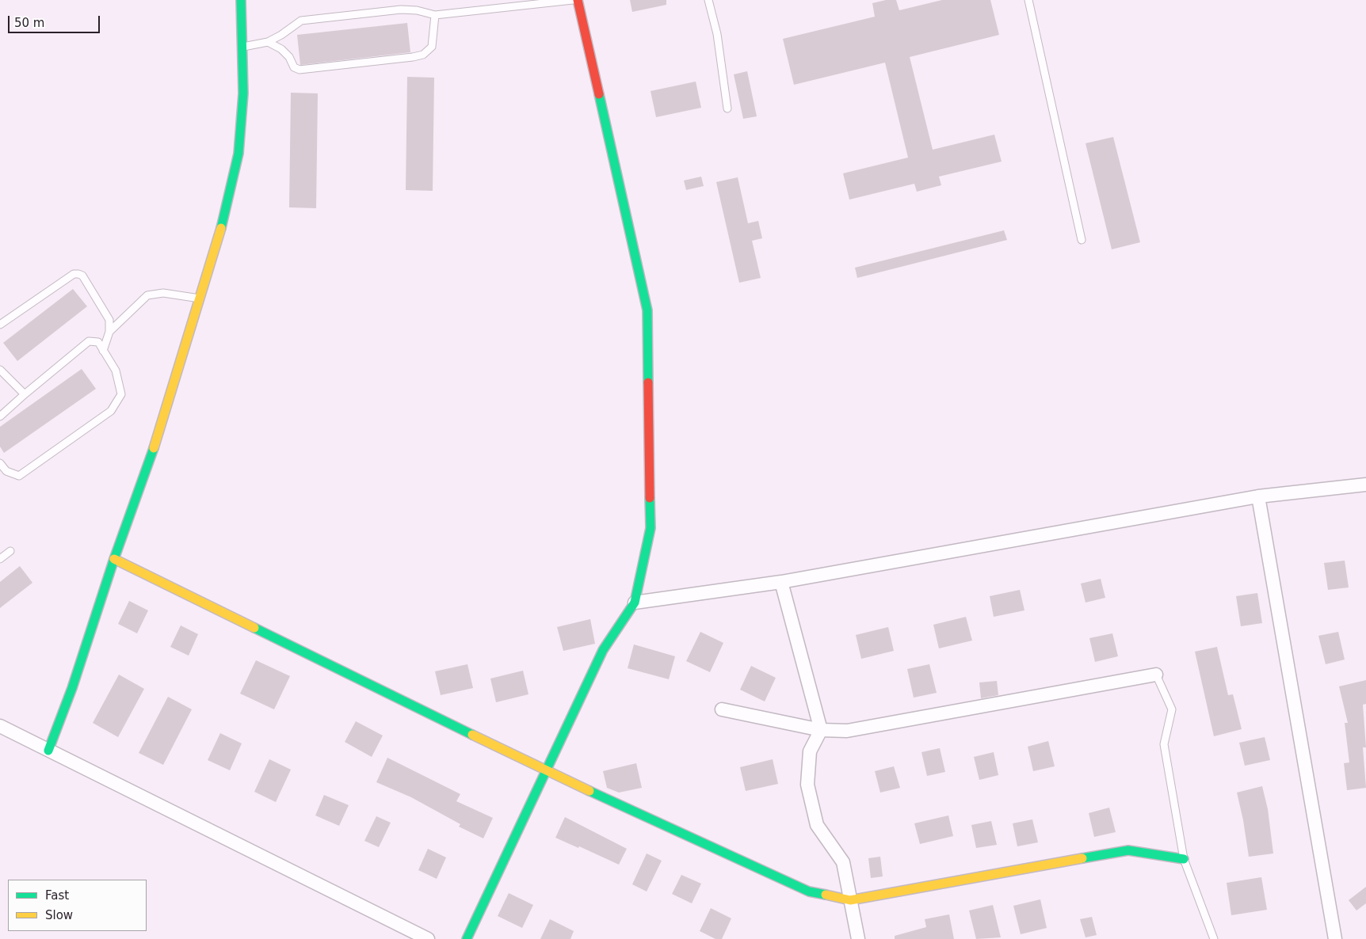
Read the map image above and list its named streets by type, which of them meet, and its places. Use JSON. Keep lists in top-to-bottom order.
{
  "legend": ["Fast", "Slow"],
  "scale_bar": "50 m"
}
